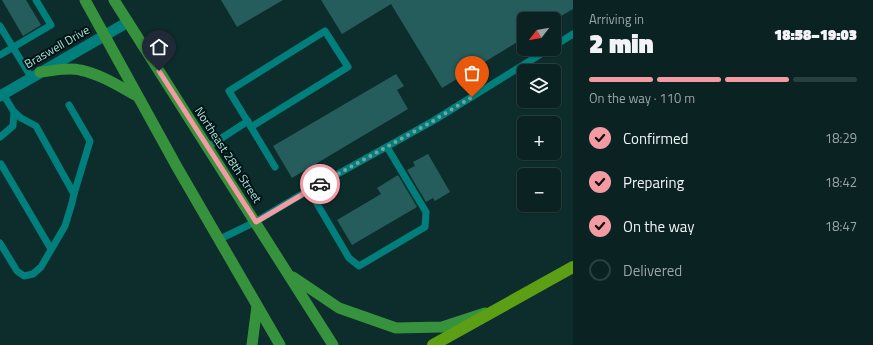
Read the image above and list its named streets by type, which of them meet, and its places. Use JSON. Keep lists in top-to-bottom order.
{
  "streets": {
    "main road": ["Northeast 28th Street"],
    "street": ["Braswell Drive"]
  },
  "crossings": [
    ["Braswell Drive", "Northeast 28th Street"]
  ],
  "north": "bottom left",
  "page": {
    "heading": ["2 min", "Arriving in", "18:58–19:03"],
    "map_buttons": ["+", "−"],
    "bar": "On the way · 110 m",
    "list": [
      ["Confirmed", "18:29"],
      ["Preparing", "18:42"],
      ["On the way", "18:47"],
      "Delivered"
    ]
  }
}
